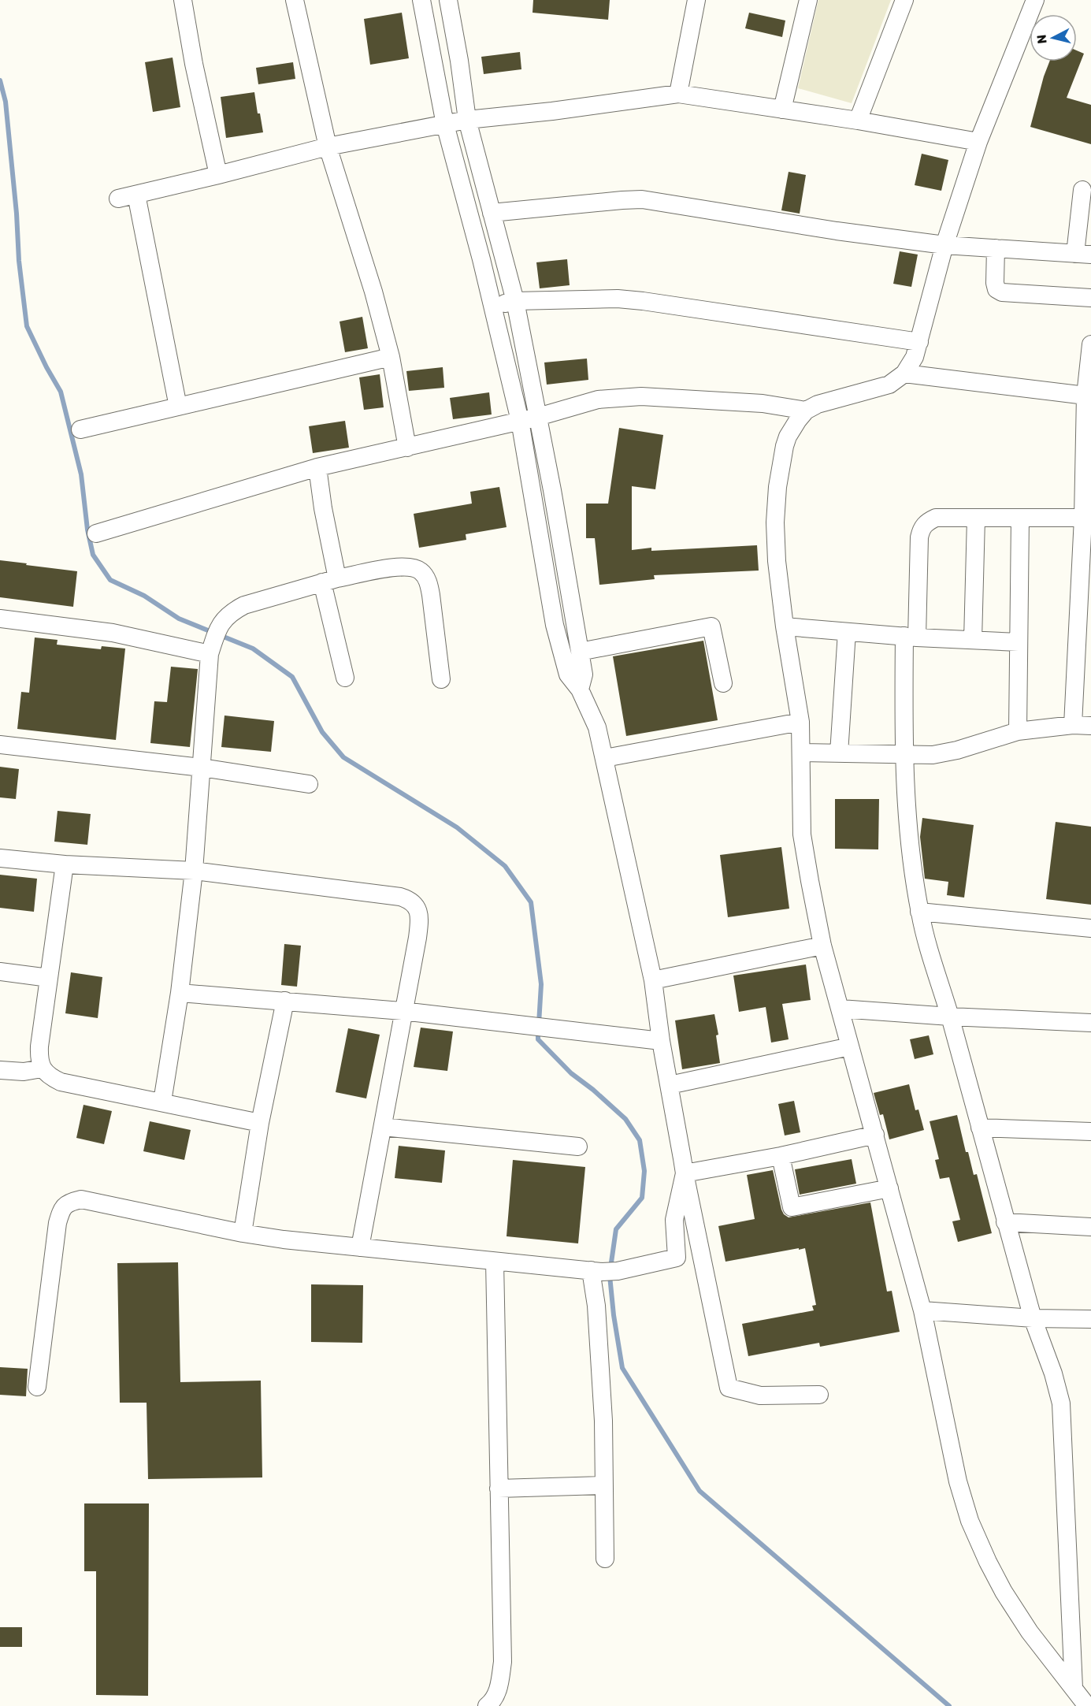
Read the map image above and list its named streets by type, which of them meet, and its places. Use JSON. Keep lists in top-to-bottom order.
{
  "north": "left"
}
